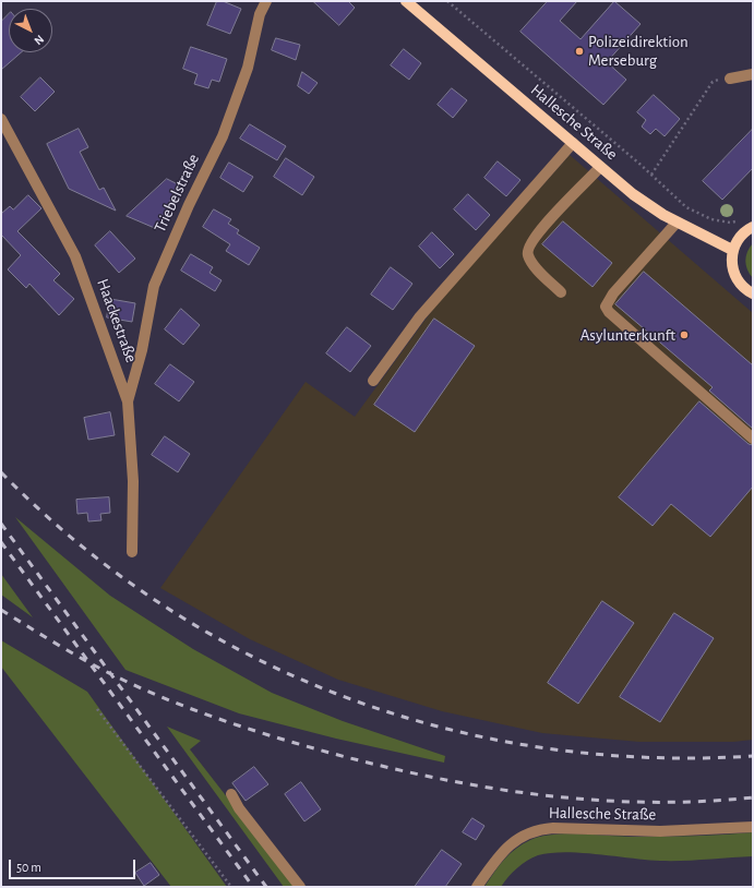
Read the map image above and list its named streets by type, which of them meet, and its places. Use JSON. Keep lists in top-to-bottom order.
{
  "streets": {
    "main road": ["Hallesche Straße"],
    "street": ["Triebelstraße", "Haackestraße"]
  },
  "crossings": [
    ["Triebelstraße", "Haackestraße"]
  ],
  "places": ["Polizeidirektion Merseburg", "Asylunterkunft"],
  "scale_bar": "50 m",
  "north": "bottom right"
}
